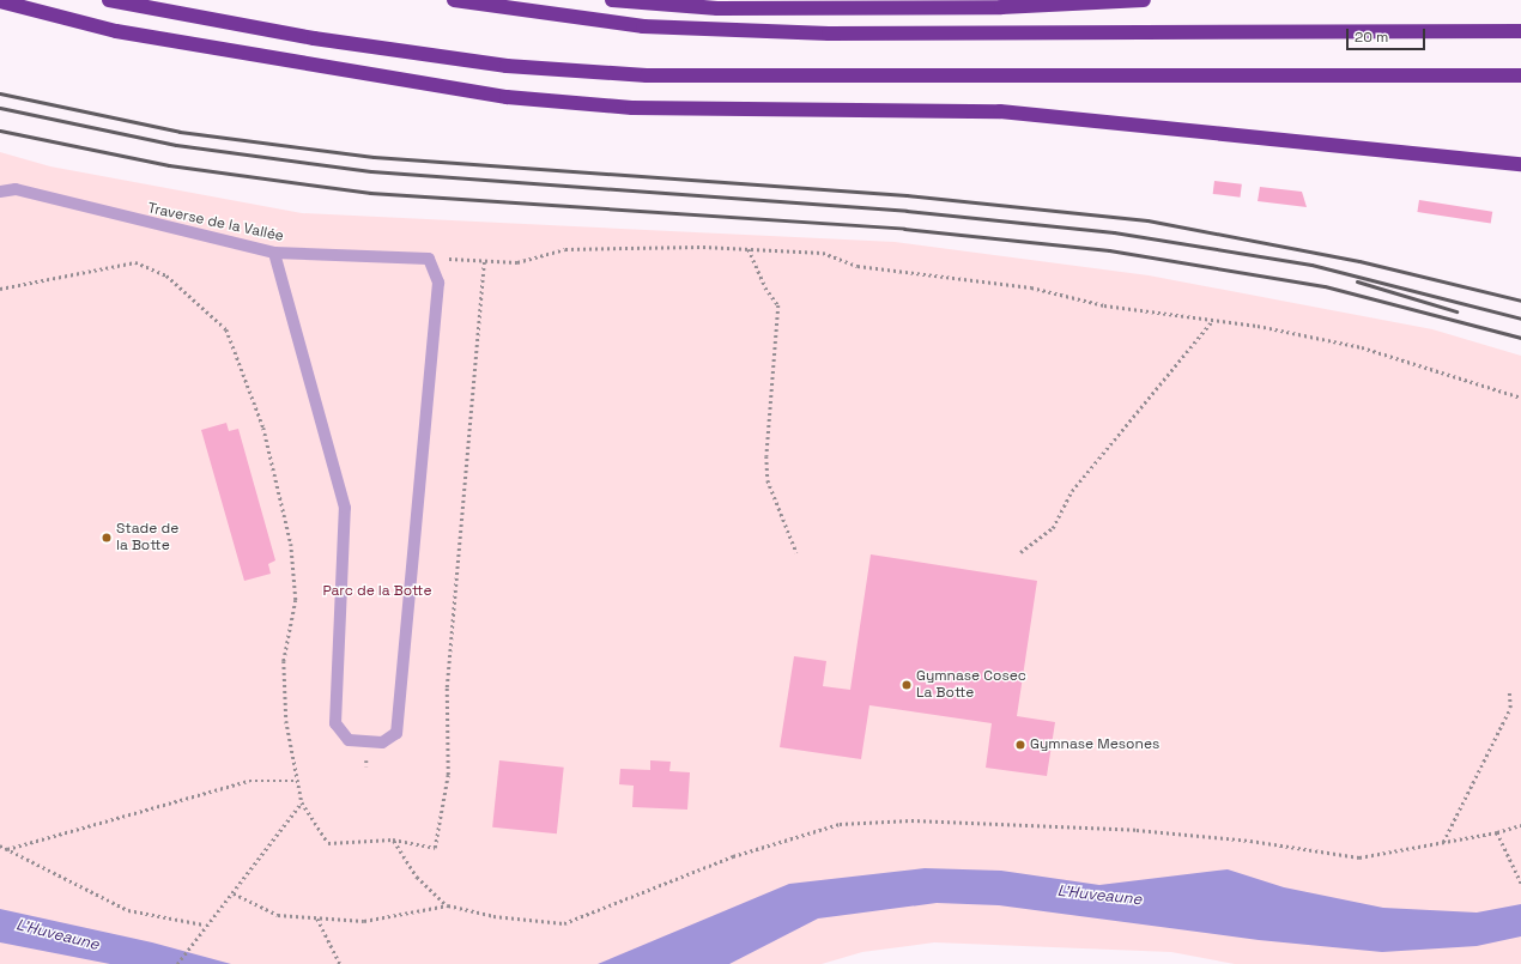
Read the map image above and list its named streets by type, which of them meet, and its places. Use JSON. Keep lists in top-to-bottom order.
{
  "streets": {
    "street": ["Traverse de la Vallée"]
  },
  "water": ["L'Huveaune"],
  "parks": ["Parc de la Botte"],
  "places": ["Stade de la Botte", "Gymnase Cosec La Botte", "Gymnase Mesones"],
  "scale_bar": "20 m"
}
